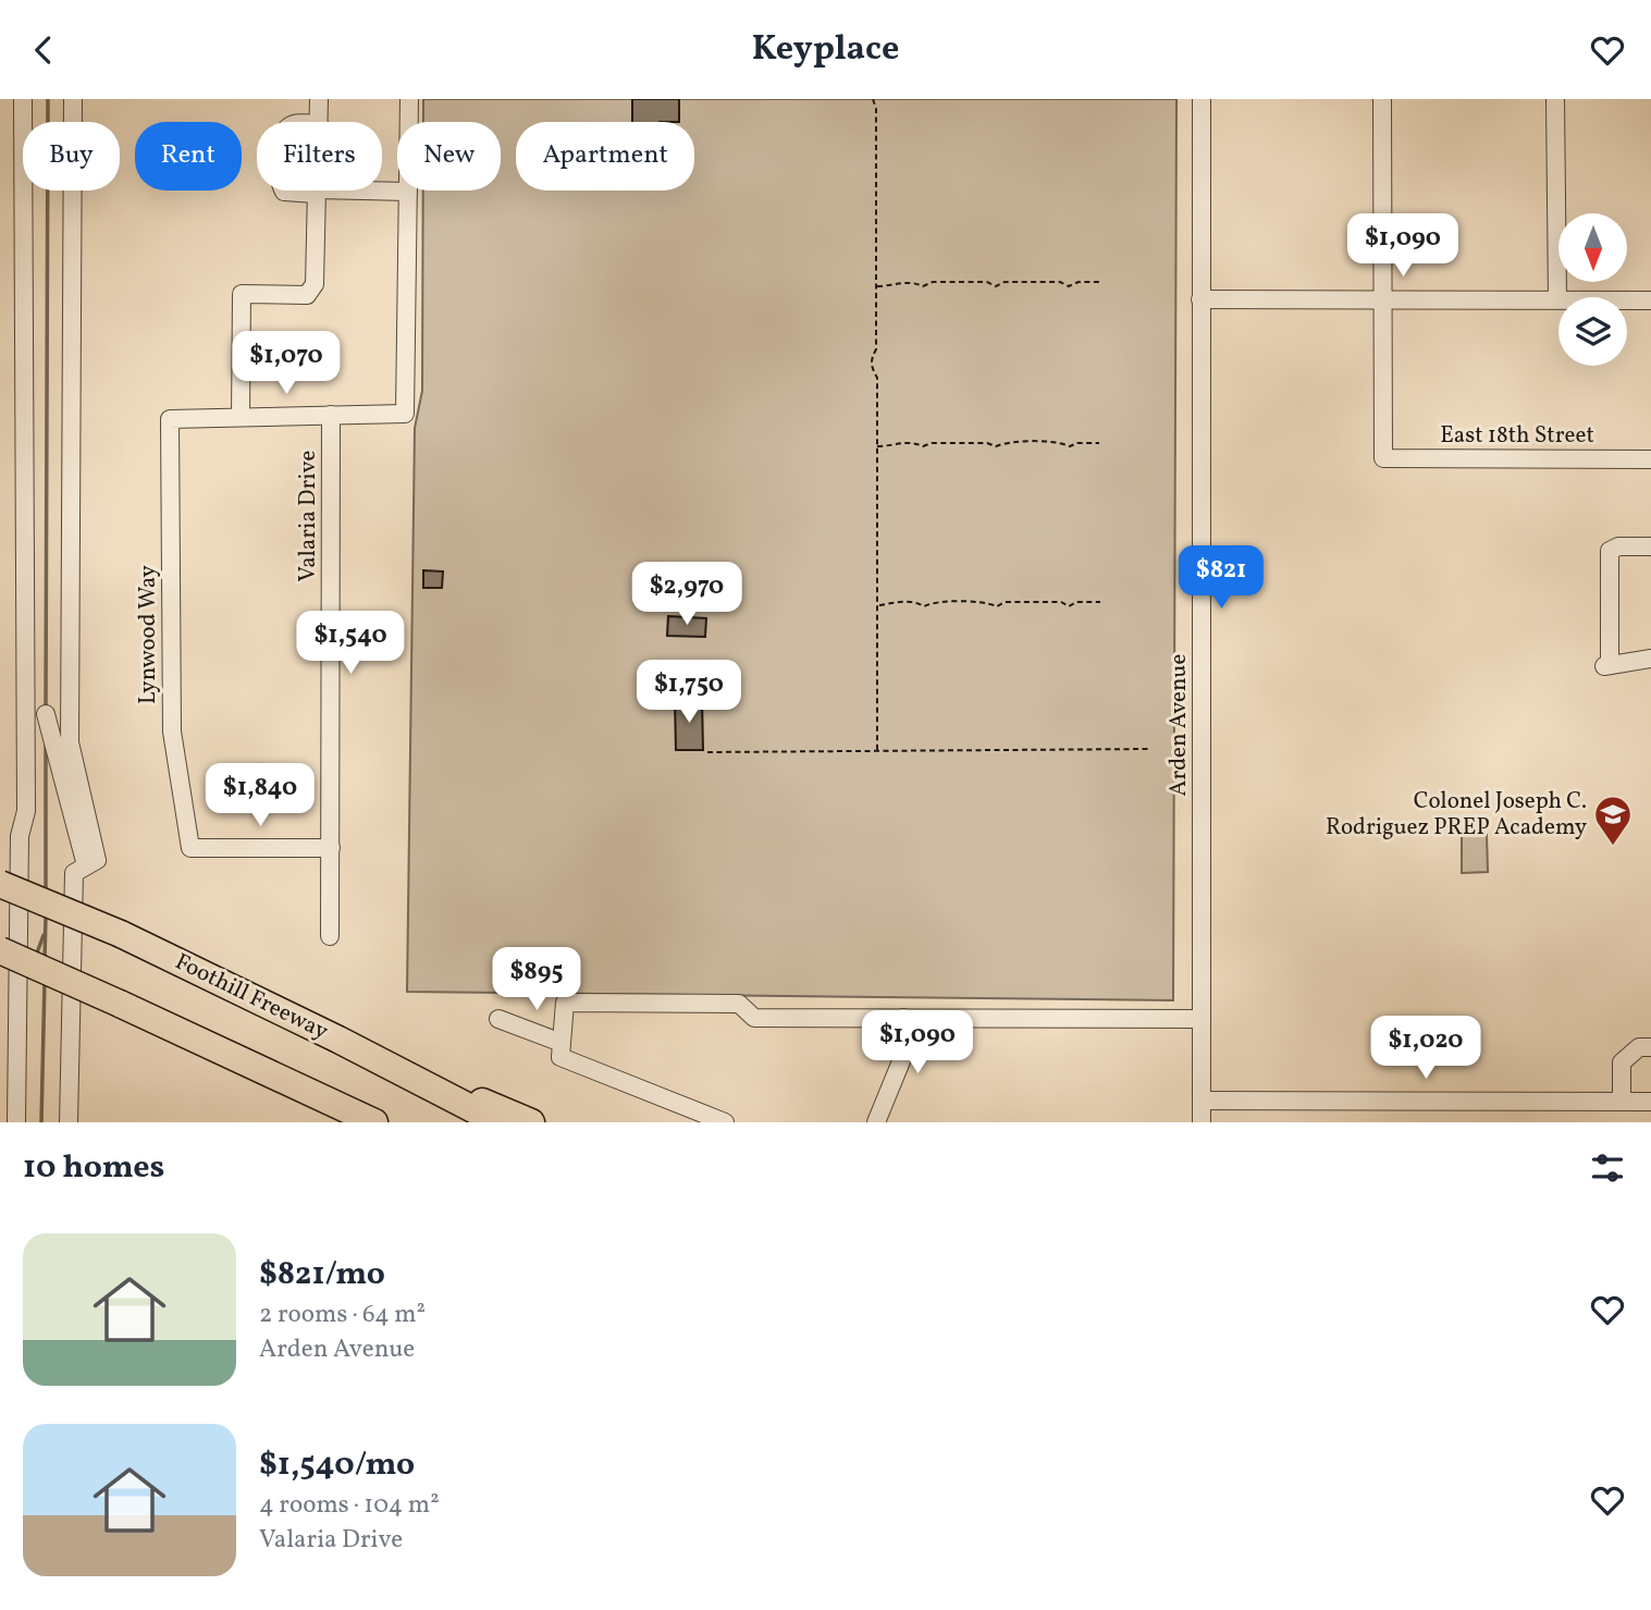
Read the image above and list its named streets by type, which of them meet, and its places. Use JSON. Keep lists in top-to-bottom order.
{
  "streets": {
    "highway": ["Foothill Freeway"],
    "street": [
      "East 18th Street",
      "Valaria Drive",
      "Lynwood Way",
      "Arden Avenue"
    ]
  },
  "crossings": [
    ["Valaria Drive", "Lynwood Way"]
  ],
  "places": {
    "school or university": ["Colonel Joseph C. Rodriguez PREP Academy"]
  },
  "north": "bottom",
  "page": {
    "header": "Keyplace",
    "chip": [
      "Buy",
      "Rent",
      "Filters",
      "New",
      "Apartment"
    ],
    "price": [
      "$1,090",
      "$1,070",
      "$821",
      "$2,970",
      "$1,540",
      "$1,750",
      "$1,840",
      "$895",
      "$1,090",
      "$1,020"
    ],
    "heading": "10 homes",
    "list": [
      {
        "name": "$821/mo",
        "note": "2 rooms · 64 m² · Arden Avenue"
      },
      {
        "name": "$1,540/mo",
        "note": "4 rooms · 104 m² · Valaria Drive"
      }
    ]
  }
}
